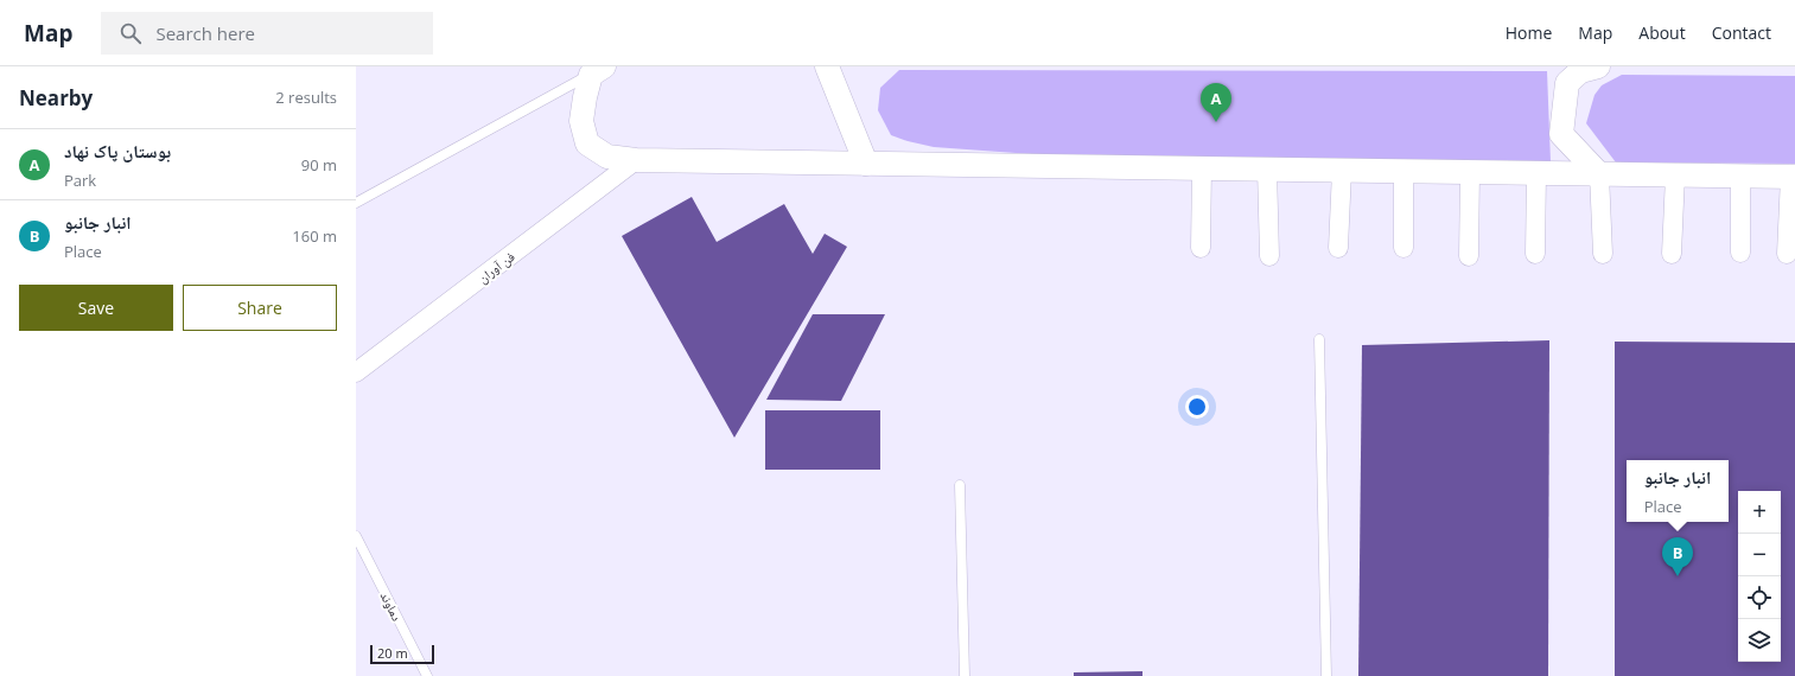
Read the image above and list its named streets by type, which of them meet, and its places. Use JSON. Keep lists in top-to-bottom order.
{
  "streets": {
    "street": ["فن آوران"],
    "lane": ["دماوند"]
  },
  "scale_bar": "20 m",
  "page": {
    "header": "Map",
    "search": "Search here",
    "nav": [
      "Home",
      "Map",
      "About",
      "Contact"
    ],
    "heading": ["Nearby", "2 results"],
    "pins": ["A", "B"],
    "list": [
      {
        "mark": "A",
        "name": "بوستان پاک نهاد",
        "note": "Park",
        "value": "90 m"
      },
      {
        "mark": "B",
        "name": "انبار جانبو",
        "note": "Place",
        "value": "160 m"
      }
    ],
    "buttons": ["Save", "Share"],
    "popup": ["انبار جانبو", "Place"],
    "map_buttons": ["+", "−"],
    "scale": "20 m"
  }
}
